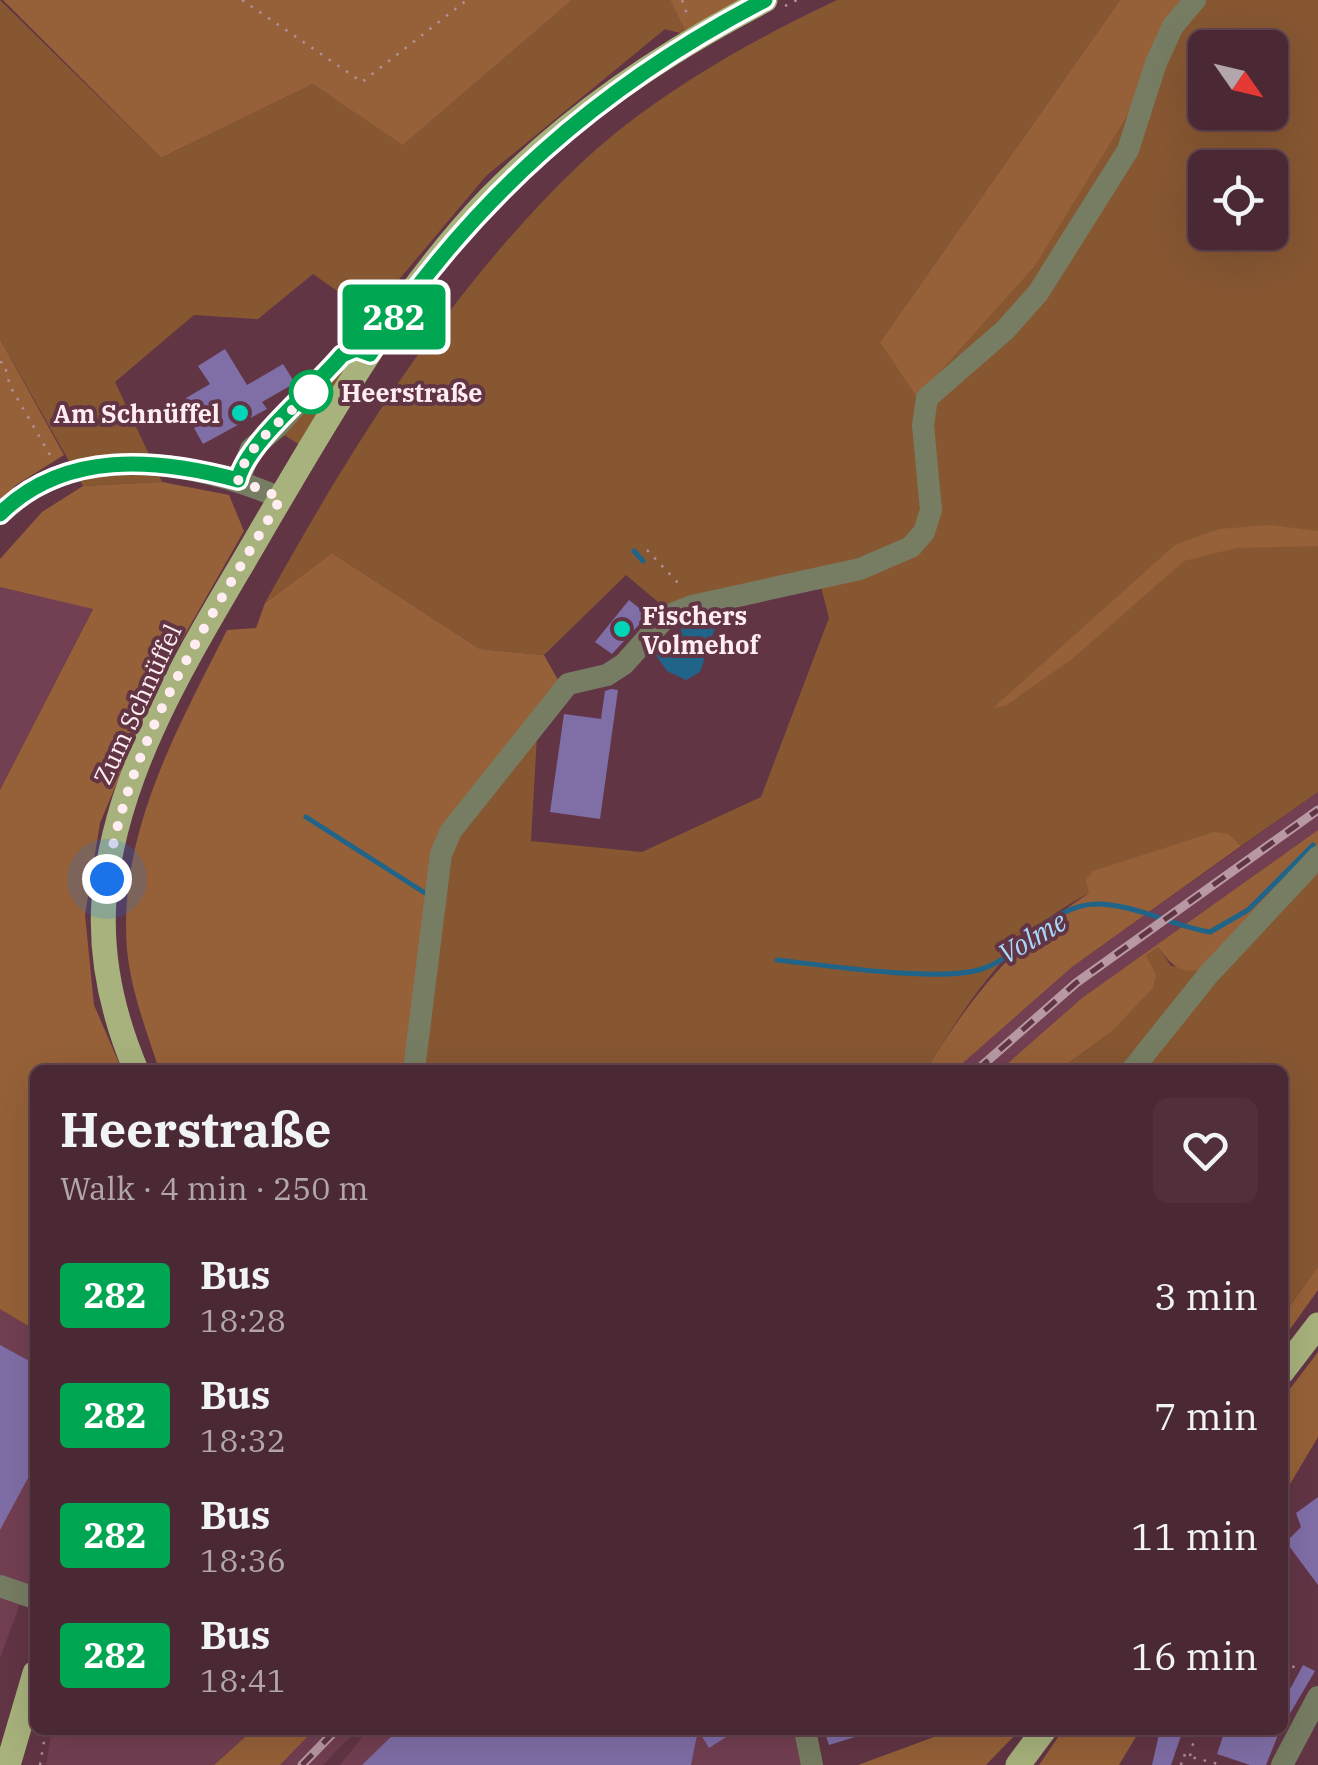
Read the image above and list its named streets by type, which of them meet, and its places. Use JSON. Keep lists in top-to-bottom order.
{
  "streets": {
    "main road": ["Zum Schnüffel"]
  },
  "water": ["Volme"],
  "places": ["Heerstraße", "Am Schnüffel", "Fischers Volmehof"],
  "lines": ["bus line 282"],
  "north": "bottom right",
  "page": {
    "on_map": "282",
    "heading": ["Heerstraße", "Walk · 4 min · 250 m"],
    "list": [
      {
        "mark": "282",
        "name": "Bus",
        "note": "18:28",
        "value": "3 min"
      },
      {
        "mark": "282",
        "name": "Bus",
        "note": "18:32",
        "value": "7 min"
      },
      {
        "mark": "282",
        "name": "Bus",
        "note": "18:36",
        "value": "11 min"
      },
      {
        "mark": "282",
        "name": "Bus",
        "note": "18:41",
        "value": "16 min"
      }
    ]
  }
}
